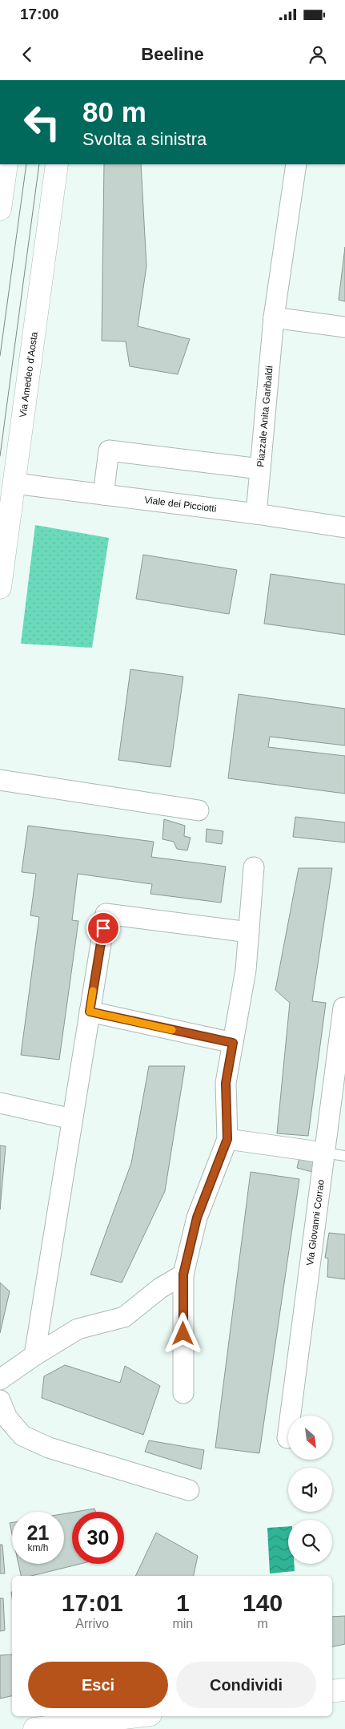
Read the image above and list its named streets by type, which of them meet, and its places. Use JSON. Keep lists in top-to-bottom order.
{
  "streets": {
    "street": [
      "Via Amedeo d'Aosta",
      "Piazzale Anita Garibaldi",
      "Viale dei Picciotti",
      "Via Giovanni Corrao"
    ]
  },
  "crossings": [
    ["Via Amedeo d'Aosta", "Viale dei Picciotti"],
    ["Piazzale Anita Garibaldi", "Viale dei Picciotti"]
  ],
  "north": "bottom right",
  "page": {
    "status": "17:00",
    "header": "Beeline",
    "turn": ["80 m", "Svolta a sinistra"],
    "speed": "21 km/h",
    "limit": "30",
    "eta": [
      "17:01",
      "Arrivo",
      "1",
      "min",
      "140",
      "m"
    ],
    "buttons": ["Esci", "Condividi"]
  }
}
